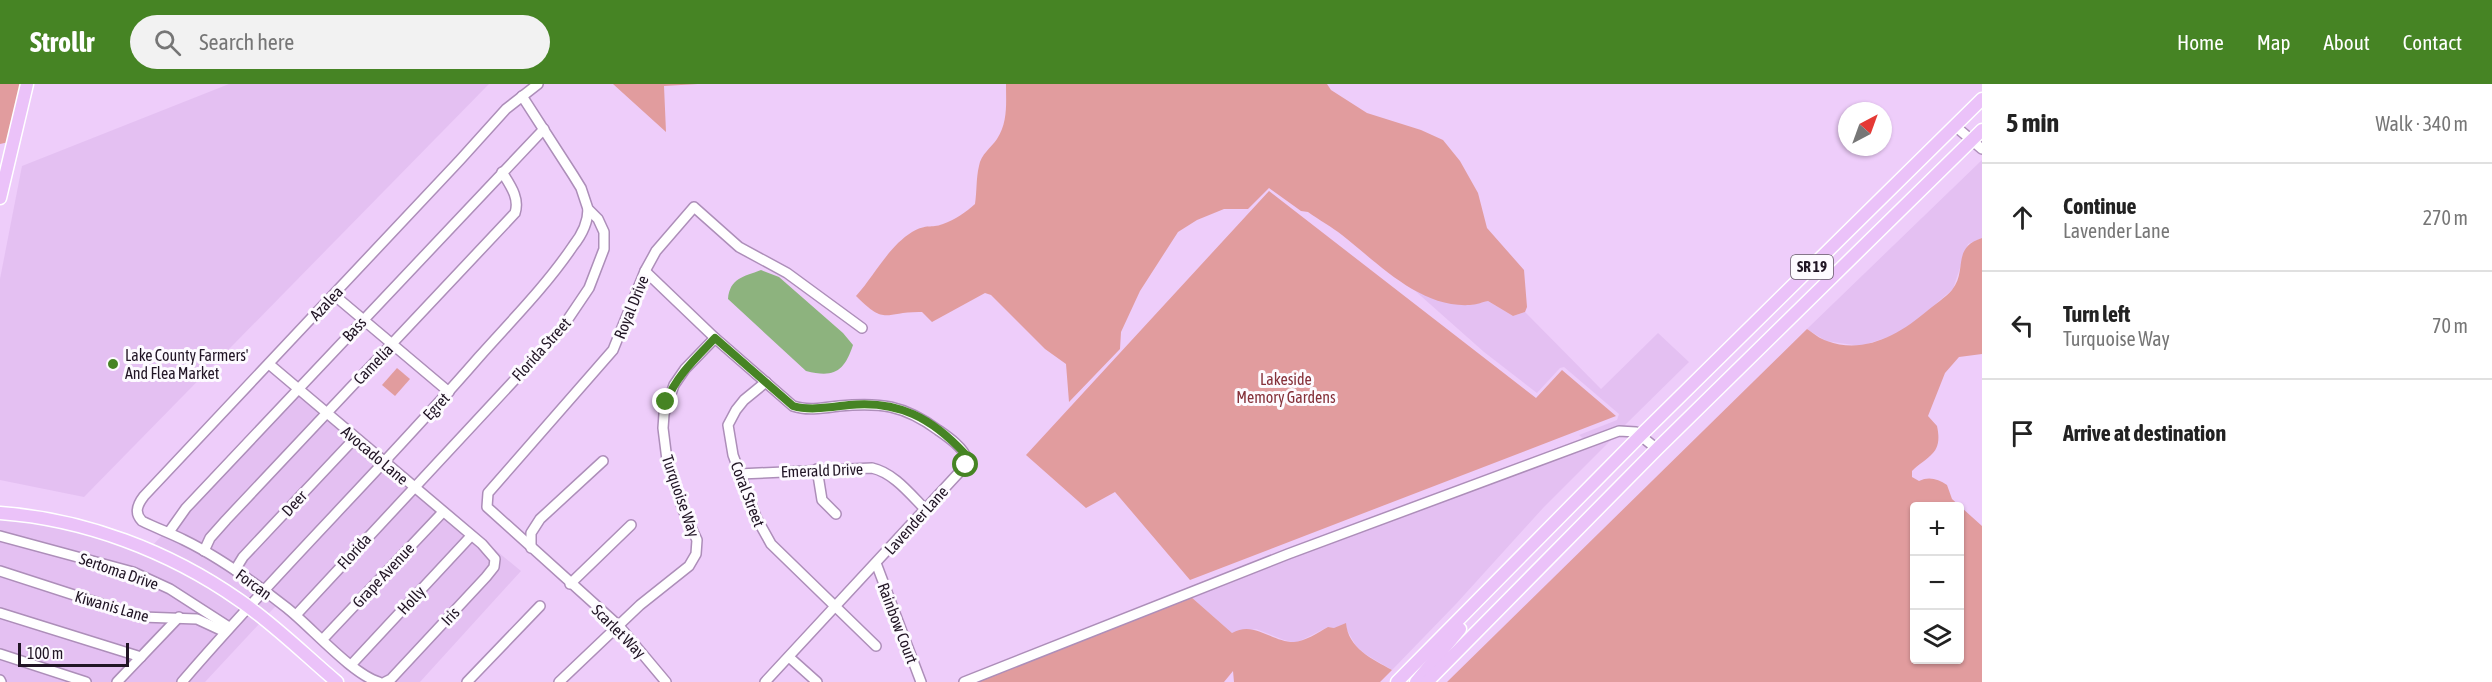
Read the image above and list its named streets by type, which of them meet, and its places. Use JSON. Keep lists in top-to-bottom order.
{
  "streets": {
    "main road": ["SR 19"],
    "street": [
      "Azalea",
      "Royal Drive",
      "Bass",
      "Florida Street",
      "Camelia",
      "Egret",
      "Avocado Lane",
      "Emerald Drive",
      "Coral Street",
      "Turquoise Way",
      "Deer",
      "Lavender Lane",
      "Florida",
      "Sertoma Drive",
      "Grape Avenue",
      "Forcan",
      "Holly",
      "Kiwanis Lane",
      "Iris",
      "Rainbow Court",
      "Scarlet Way"
    ]
  },
  "crossings": [
    ["Azalea", "Florida Street"],
    ["Azalea", "Avocado Lane"],
    ["Azalea", "Forcan"],
    ["Royal Drive", "Lavender Lane"],
    ["Royal Drive", "Scarlet Way"],
    ["Bass", "Florida Street"],
    ["Bass", "Camelia"],
    ["Bass", "Avocado Lane"],
    ["Bass", "Forcan"],
    ["Florida Street", "Egret"],
    ["Florida Street", "Avocado Lane"],
    ["Florida Street", "Florida"],
    ["Camelia", "Avocado Lane"],
    ["Camelia", "Forcan"],
    ["Egret", "Avocado Lane"],
    ["Egret", "Sertoma Drive"],
    ["Egret", "Forcan"],
    ["Egret", "Kiwanis Lane"],
    ["Avocado Lane", "Deer"],
    ["Avocado Lane", "Florida"],
    ["Avocado Lane", "Grape Avenue"],
    ["Avocado Lane", "Holly"],
    ["Avocado Lane", "Iris"],
    ["Emerald Drive", "Coral Street"],
    ["Emerald Drive", "Lavender Lane"],
    ["Coral Street", "Lavender Lane"],
    ["Turquoise Way", "Lavender Lane"],
    ["Turquoise Way", "Scarlet Way"],
    ["Deer", "Forcan"],
    ["Lavender Lane", "Rainbow Court"],
    ["Florida", "Forcan"],
    ["Sertoma Drive", "Kiwanis Lane"],
    ["Grape Avenue", "Forcan"],
    ["Forcan", "Holly"]
  ],
  "parks": ["Lakeside Memory Gardens"],
  "places": ["Lake County Farmers' And Flea Market"],
  "scale_bar": "100 m",
  "north": "top right",
  "page": {
    "header": "Strollr",
    "search": "Search here",
    "nav": [
      "Home",
      "Map",
      "About",
      "Contact"
    ],
    "heading": ["5 min", "Walk · 340 m"],
    "list": [
      ["Continue", "Lavender Lane", "270 m"],
      ["Turn left", "Turquoise Way", "70 m"],
      "Arrive at destination"
    ],
    "map_buttons": ["+", "−"],
    "scale": "100 m"
  }
}
